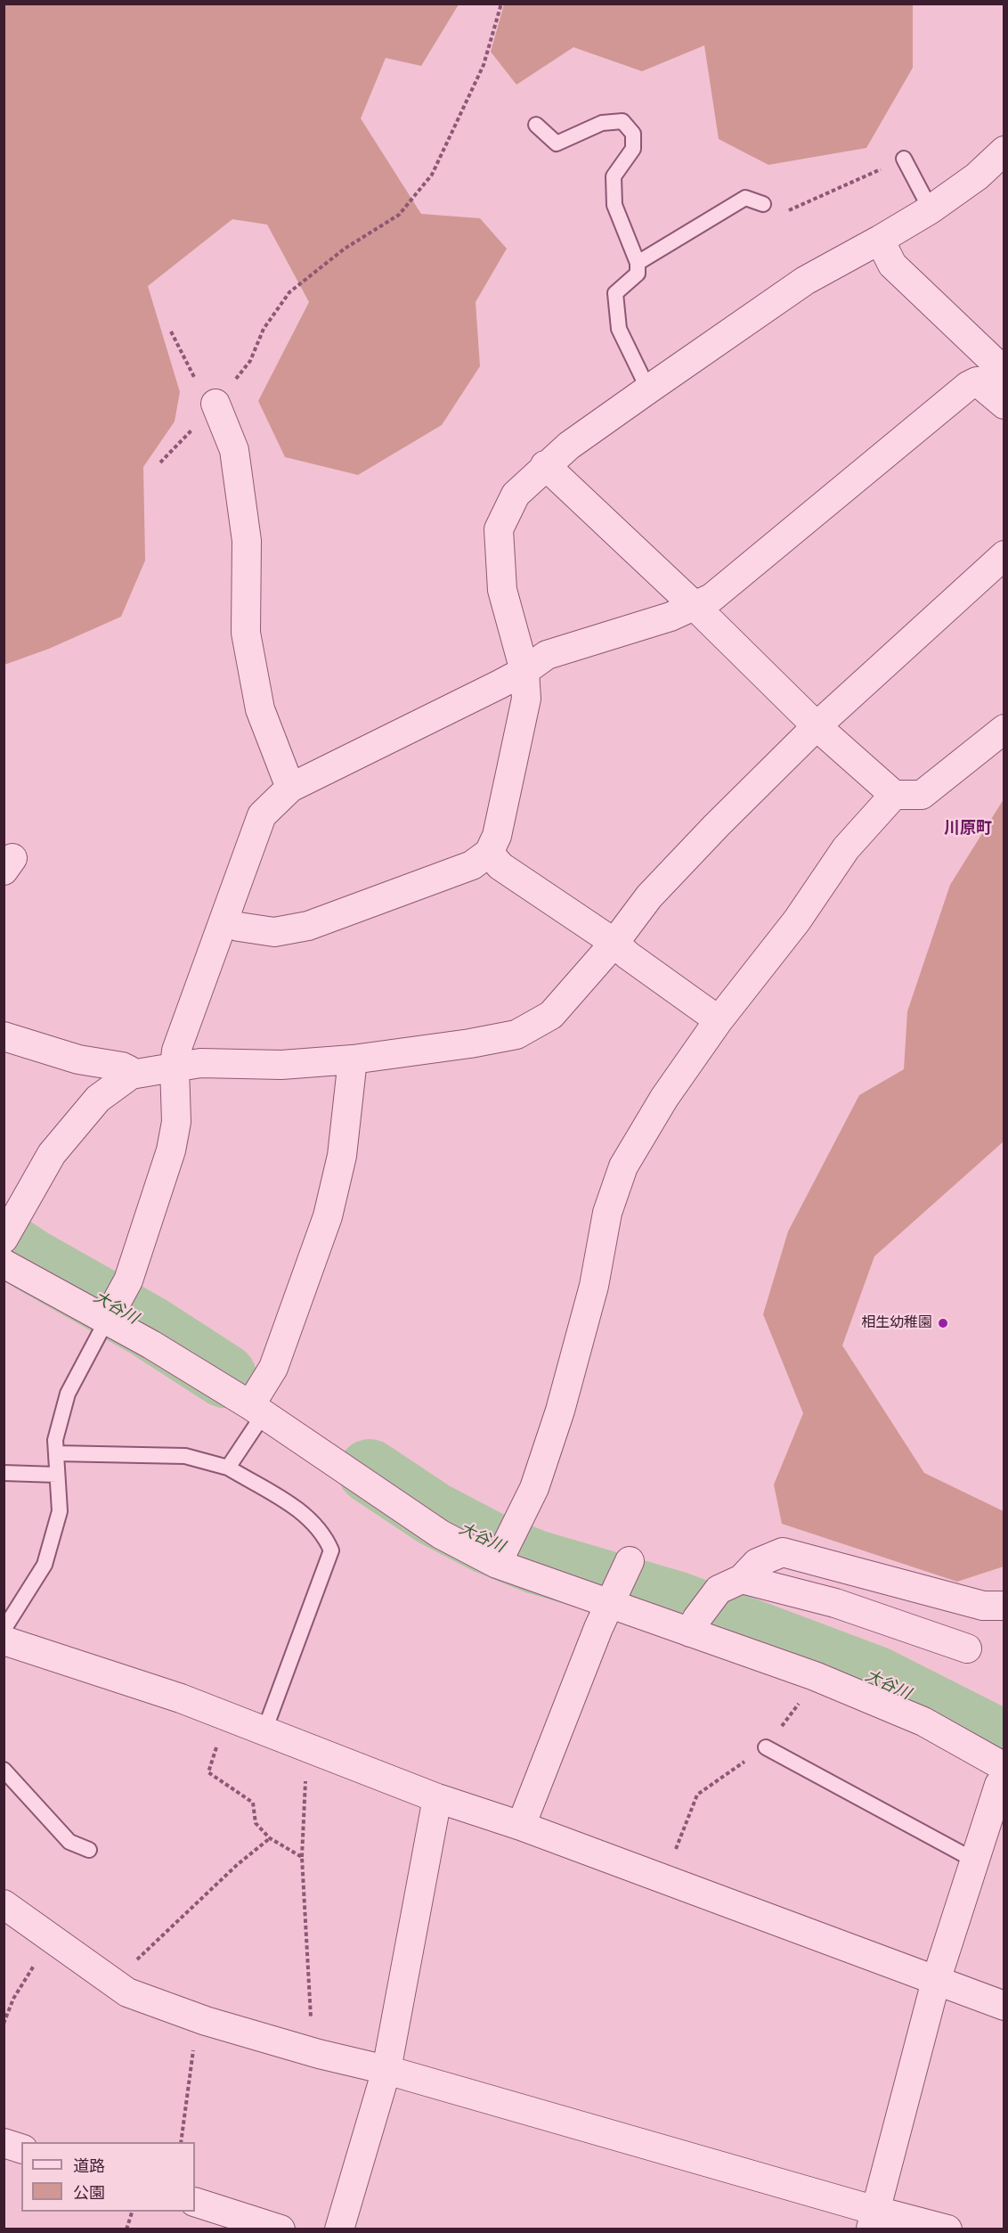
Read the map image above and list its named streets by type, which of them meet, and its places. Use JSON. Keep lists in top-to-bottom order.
{
  "districts": ["川原町"],
  "water": ["大谷川"],
  "places": ["相生幼稚園"],
  "legend": ["道路", "公園"]
}
